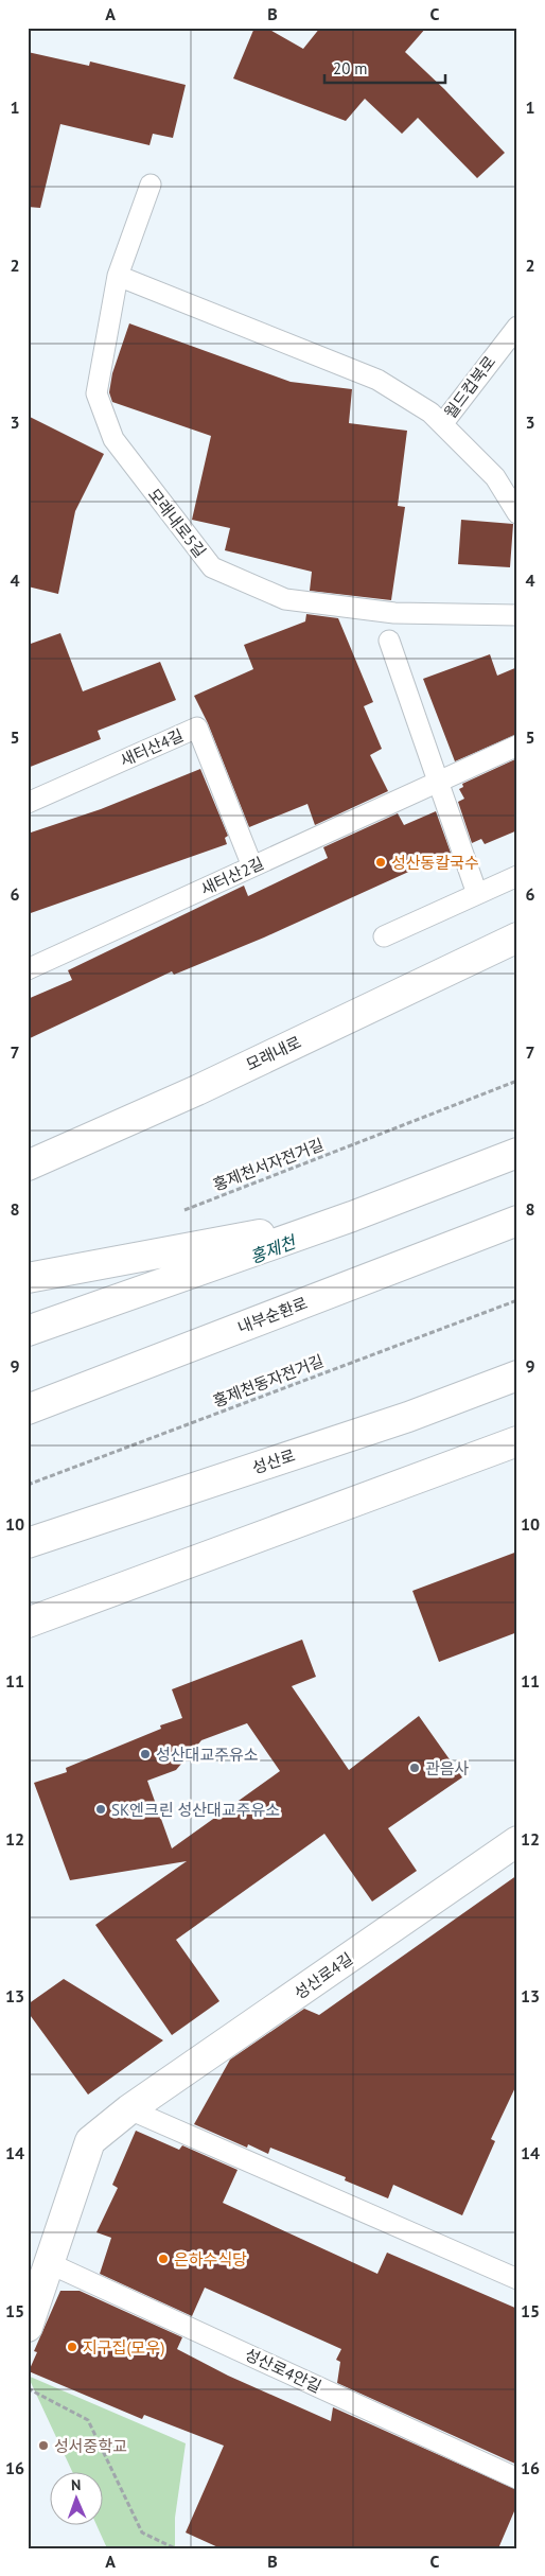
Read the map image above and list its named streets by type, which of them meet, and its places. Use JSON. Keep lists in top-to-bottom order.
{
  "streets": {
    "main road": [
      "모래내로",
      "내부순환로",
      "성산로",
      "성산로4길"
    ],
    "lane": [
      "월드컵북로",
      "모래내로5길",
      "새터산4길",
      "새터산2길",
      "성산로4안길"
    ],
    "path": ["홍제천서자전거길", "홍제천동자전거길"]
  },
  "crossings": [
    ["새터산4길", "새터산2길"],
    ["성산로4길", "성산로4안길"]
  ],
  "water": ["홍제천"],
  "places": [
    "성산동칼국수",
    "성산대교주유소",
    "관음사",
    "SK엔크린 성산대교주유소",
    "은하수식당",
    "지구집(모우)",
    "성서중학교"
  ],
  "scale_bar": "20 m",
  "north": "top",
  "grid": {
    "columns": ["A", "B", "C"],
    "rows": [
      "1",
      "2",
      "3",
      "4",
      "5",
      "6",
      "7",
      "8",
      "9",
      "10",
      "11",
      "12",
      "13",
      "14",
      "15",
      "16"
    ]
  }
}
